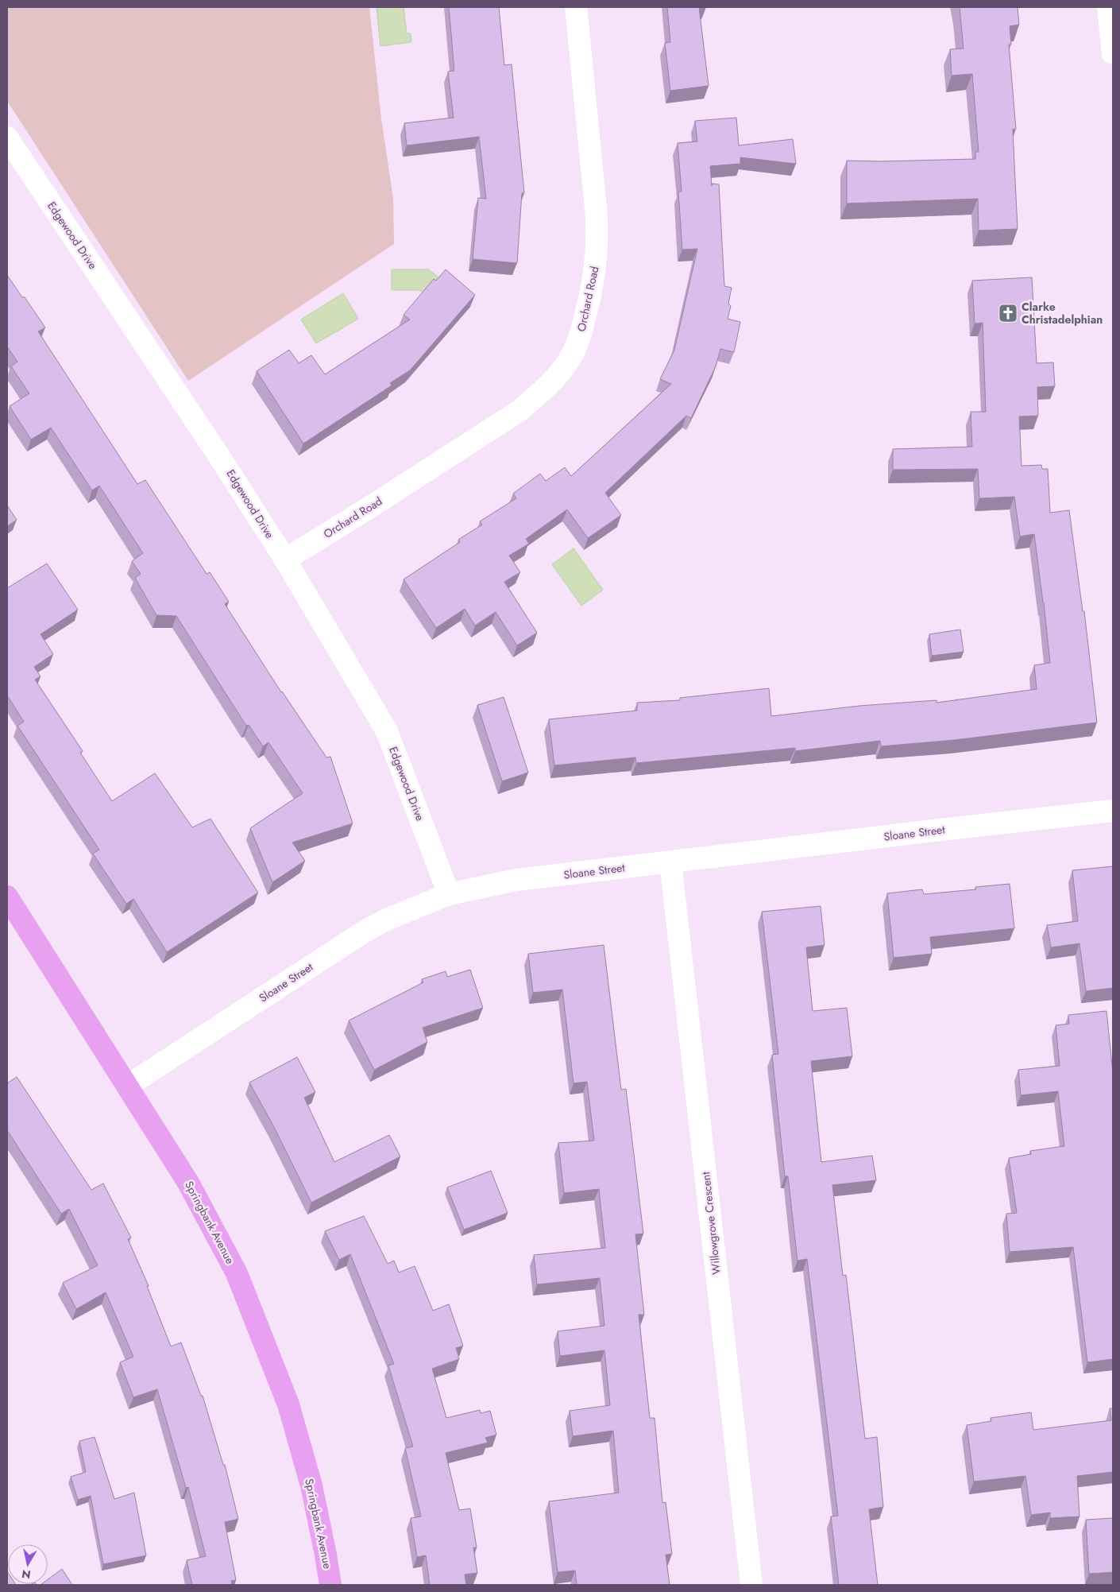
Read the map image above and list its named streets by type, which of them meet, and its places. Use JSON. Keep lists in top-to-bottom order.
{
  "streets": {
    "main road": ["Springbank Avenue"],
    "street": [
      "Edgewood Drive",
      "Orchard Road",
      "Sloane Street",
      "Willowgrove Crescent"
    ]
  },
  "crossings": [
    ["Edgewood Drive", "Orchard Road"],
    ["Edgewood Drive", "Sloane Street"],
    ["Sloane Street", "Springbank Avenue"],
    ["Sloane Street", "Willowgrove Crescent"]
  ],
  "places": {
    "church": ["Clarke Christadelphian"]
  },
  "north": "bottom"
}
